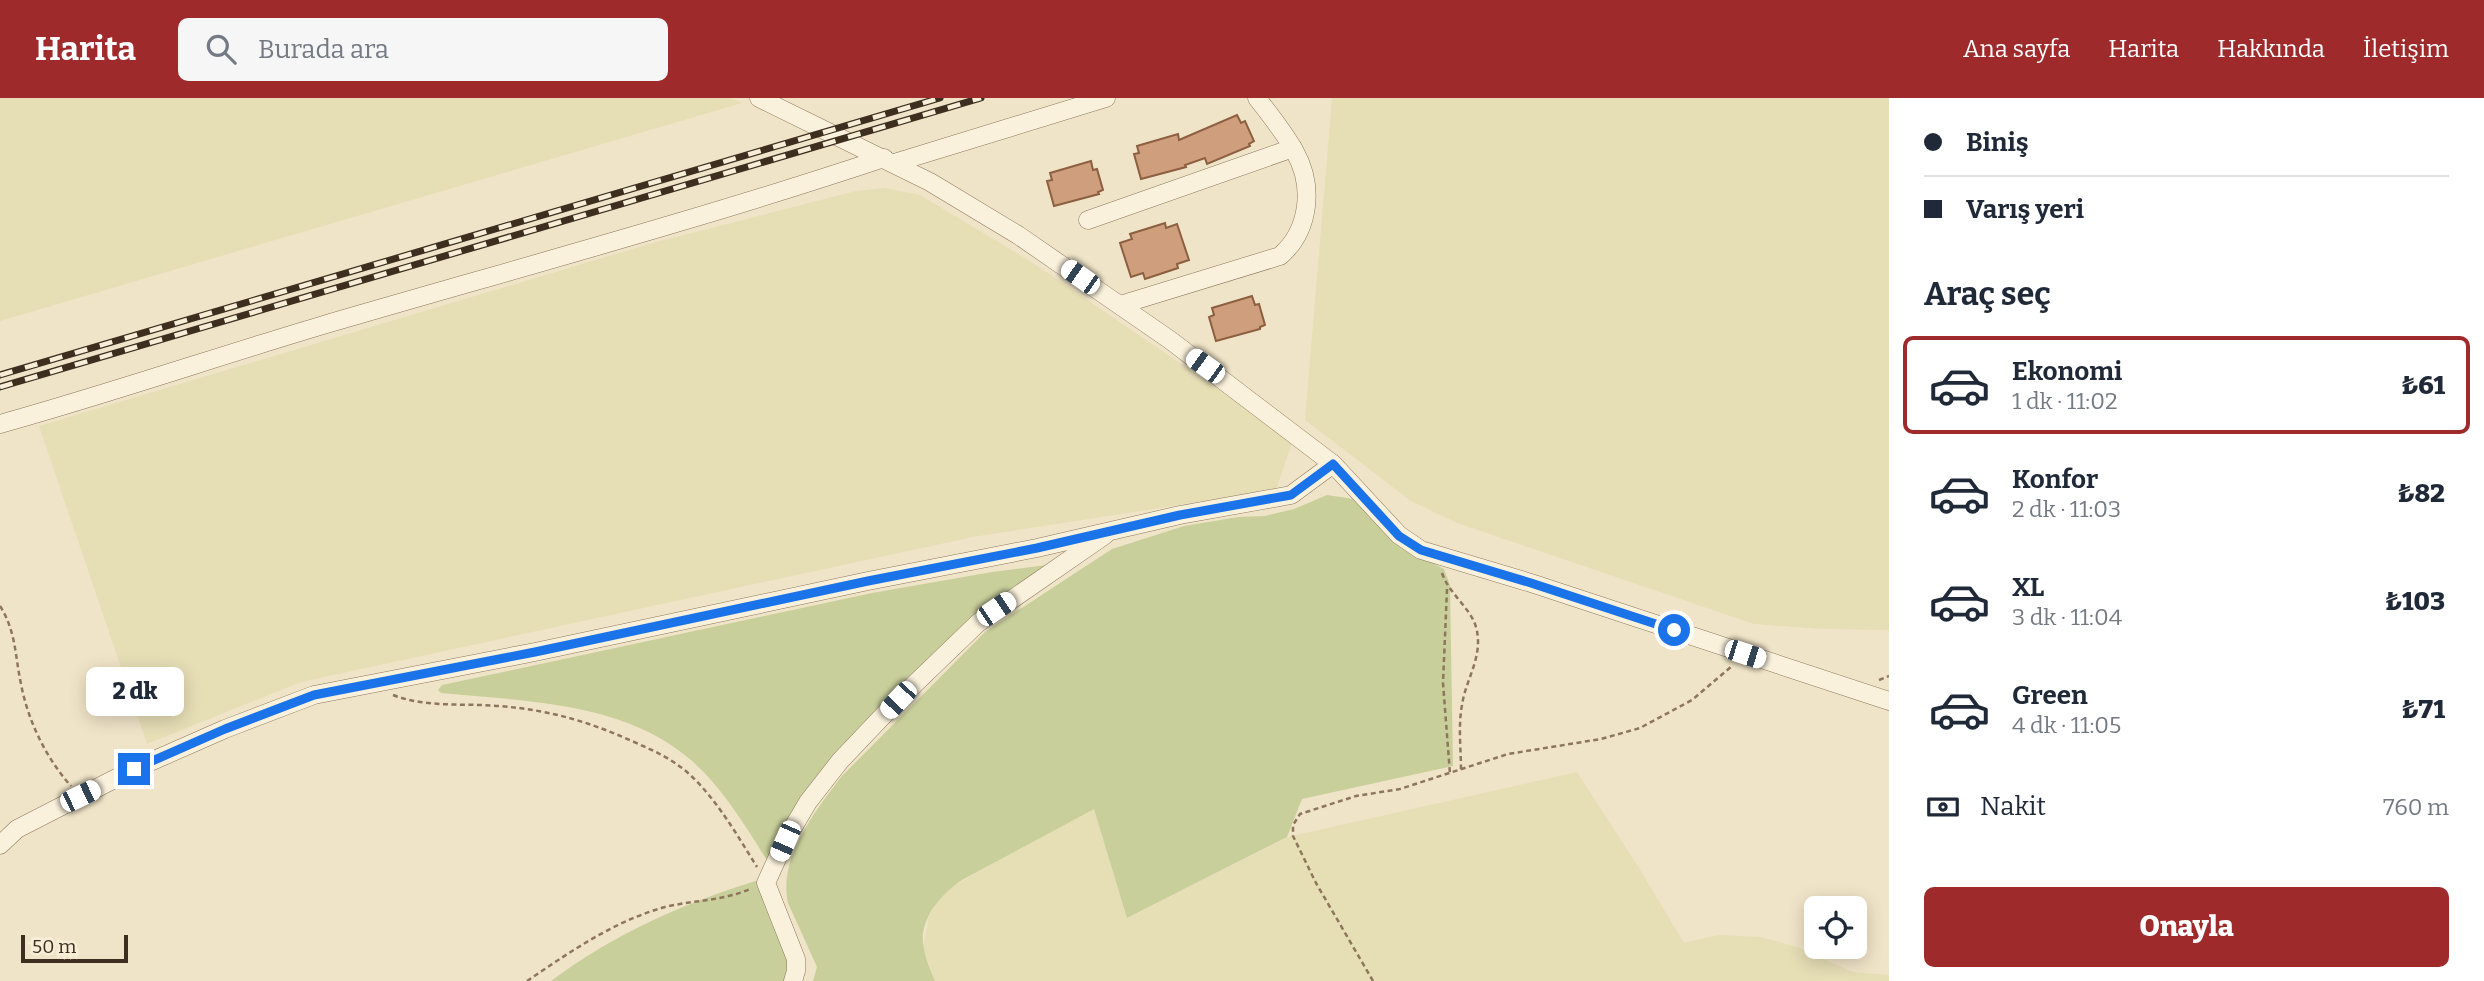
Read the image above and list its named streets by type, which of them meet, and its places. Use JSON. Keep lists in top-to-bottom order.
{
  "scale_bar": "50 m",
  "page": {
    "header": "Harita",
    "search": "Burada ara",
    "nav": [
      "Ana sayfa",
      "Harita",
      "Hakkında",
      "İletişim"
    ],
    "banner": ["Biniş", "Varış yeri"],
    "heading": "Araç seç",
    "list": [
      {
        "name": "Ekonomi",
        "note": "1 dk · 11:02",
        "value": "₺61"
      },
      {
        "name": "Konfor",
        "note": "2 dk · 11:03",
        "value": "₺82"
      },
      {
        "name": "XL",
        "note": "3 dk · 11:04",
        "value": "₺103"
      },
      {
        "name": "Green",
        "note": "4 dk · 11:05",
        "value": "₺71"
      }
    ],
    "bubble": "2 dk",
    "pay": ["Nakit", "760 m"],
    "buttons": "Onayla",
    "scale": "50 m"
  }
}
